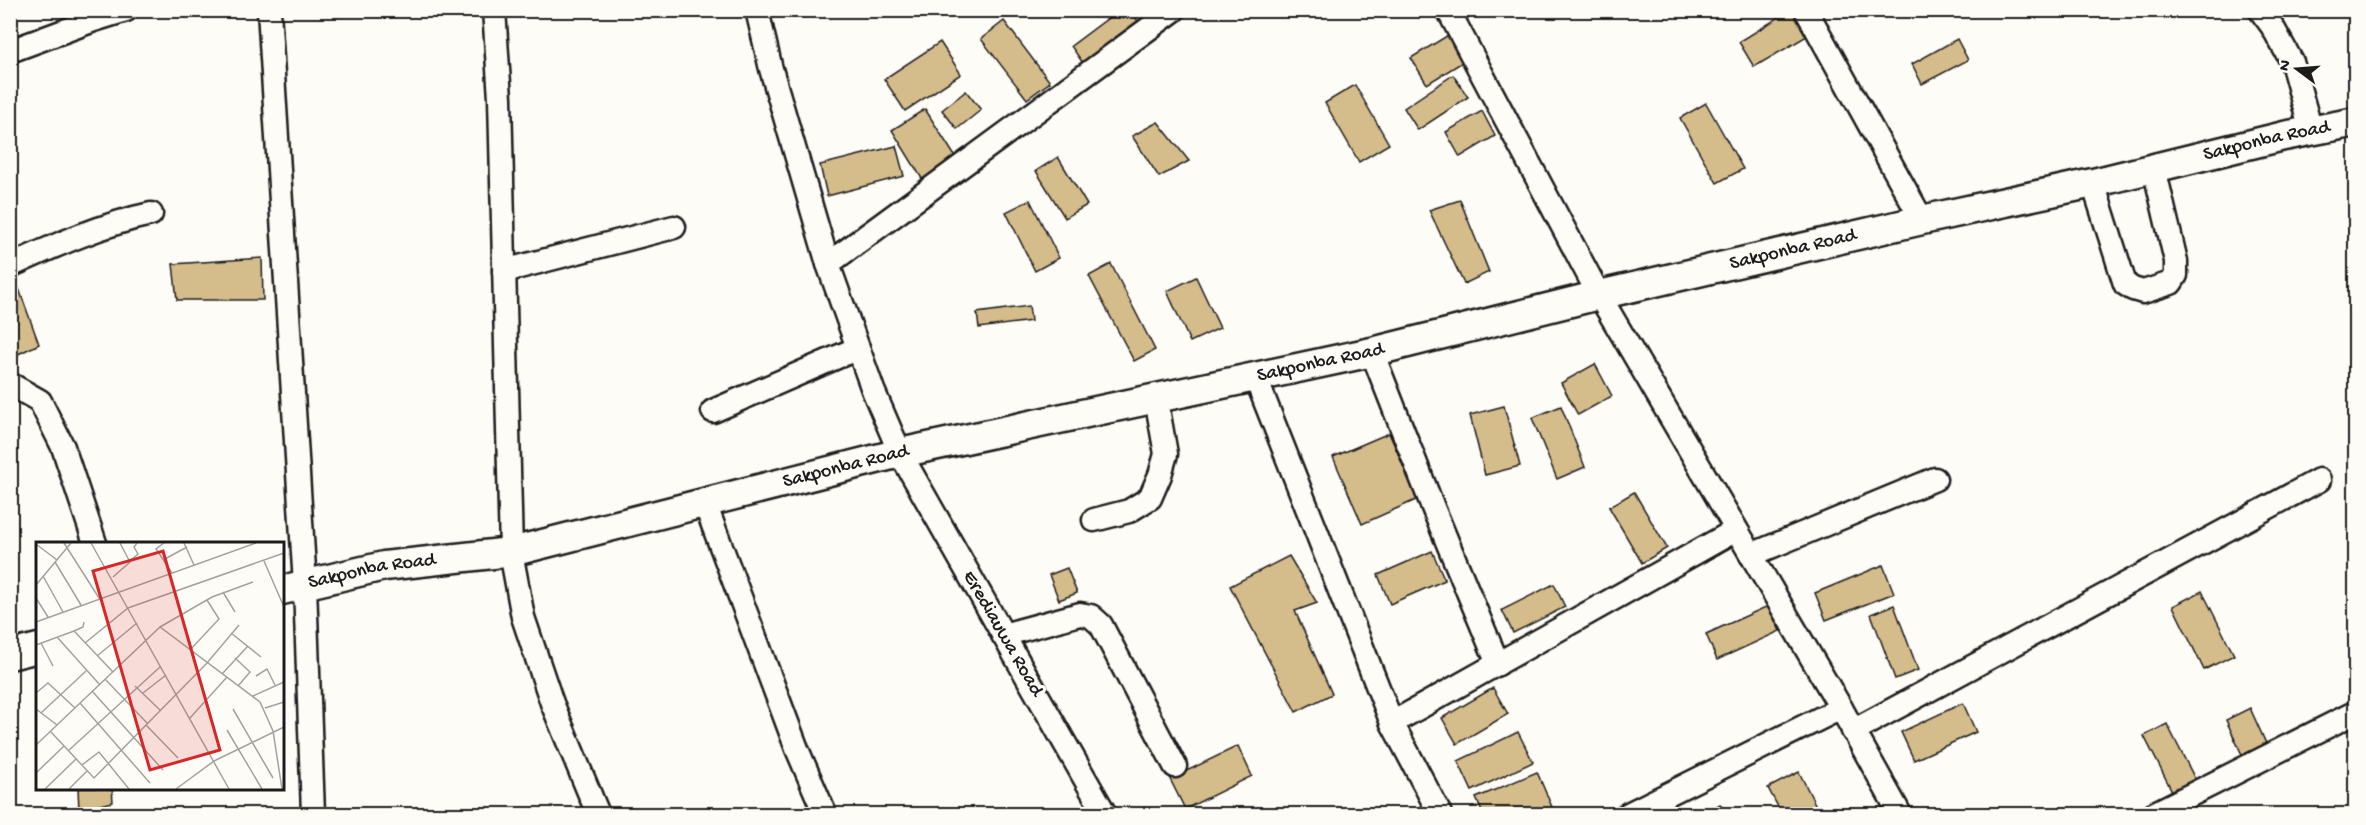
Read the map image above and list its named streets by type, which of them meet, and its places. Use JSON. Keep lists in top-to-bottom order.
{
  "streets": {
    "main road": ["Sakponba Road"],
    "street": ["Erediauwa Road"]
  },
  "crossings": [
    ["Sakponba Road", "Erediauwa Road"]
  ],
  "north": "left"
}
